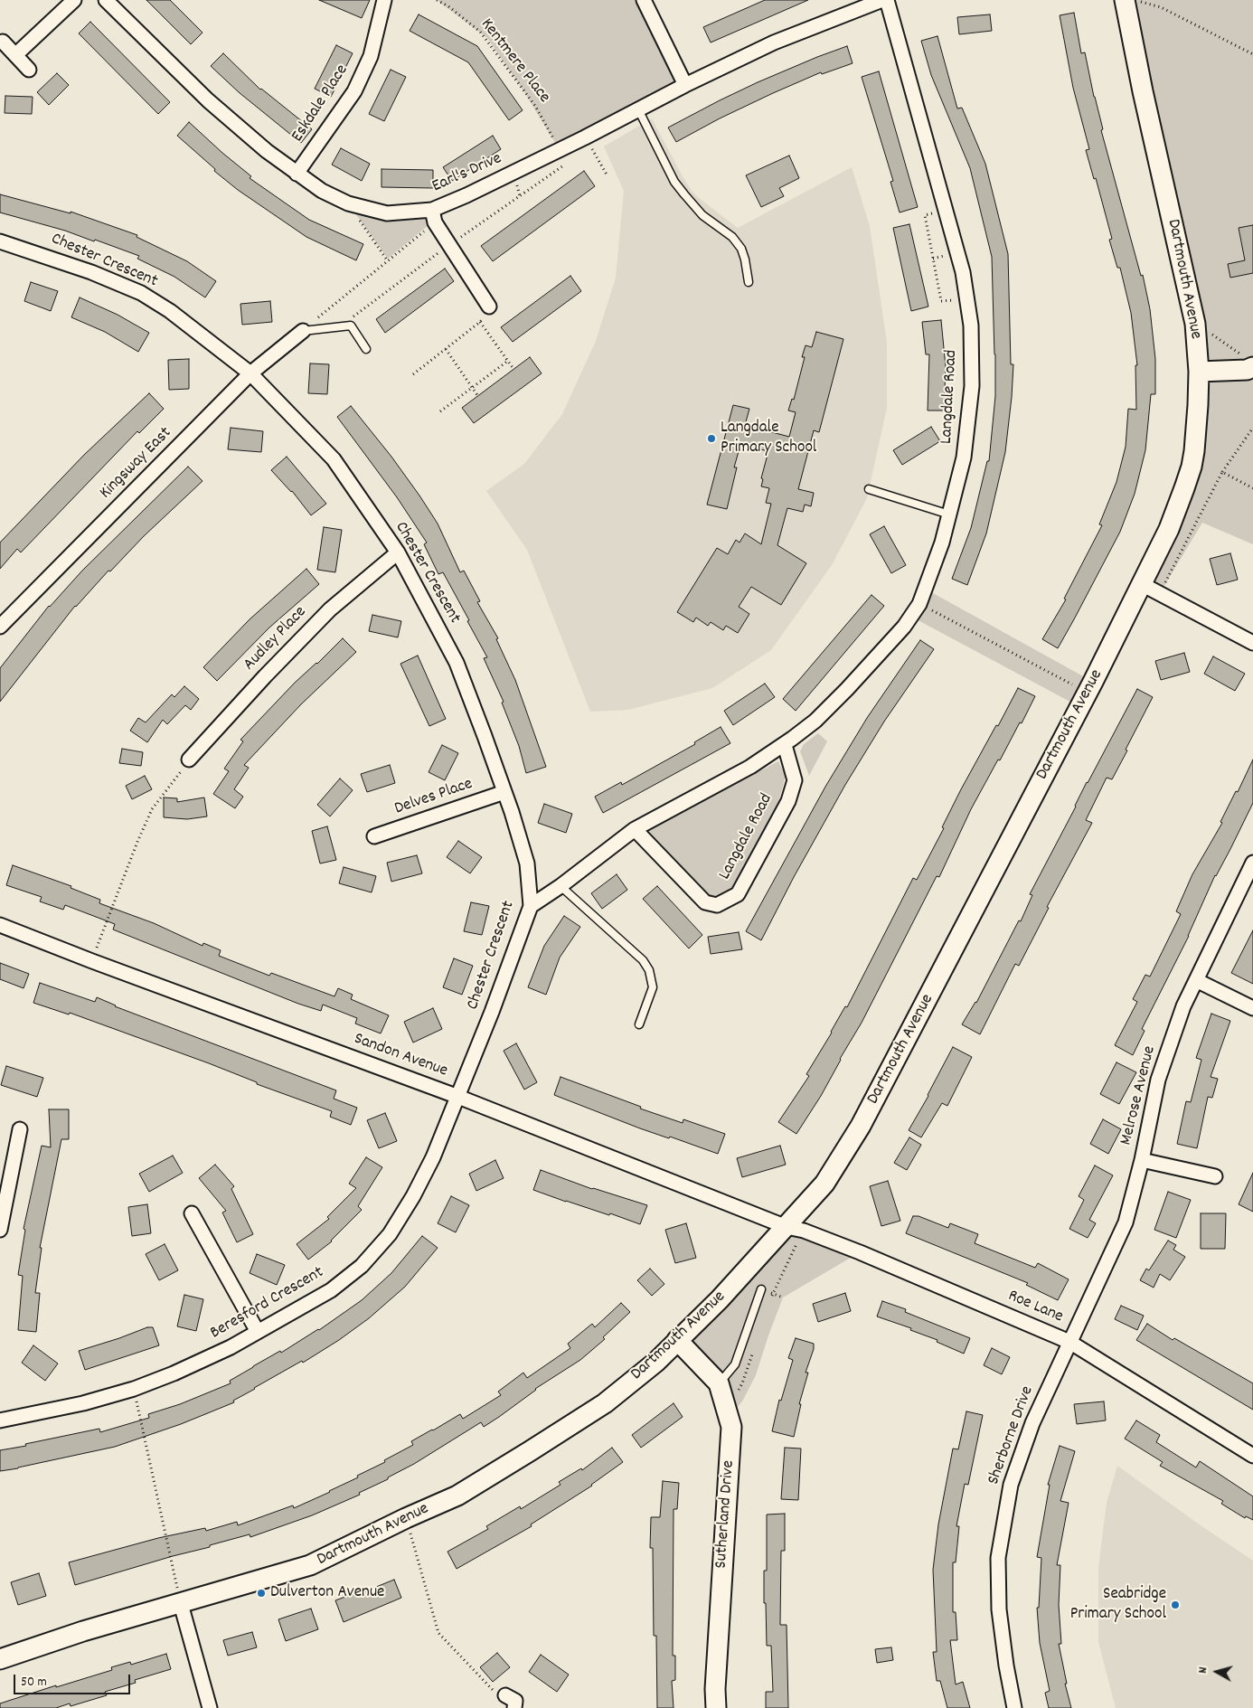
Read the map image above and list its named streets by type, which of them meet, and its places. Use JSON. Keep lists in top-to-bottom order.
{
  "streets": {
    "street": [
      "Eskdale Place",
      "Earl's Drive",
      "Chester Crescent",
      "Dartmouth Avenue",
      "Langdale Road",
      "Kingsway East",
      "Audley Place",
      "Delves Place",
      "Sandon Avenue",
      "Melrose Avenue",
      "Beresford Crescent",
      "Roe Lane",
      "Sherborne Drive",
      "Sutherland Drive"
    ],
    "path": ["Kentmere Place"]
  },
  "crossings": [
    ["Kentmere Place", "Earl's Drive"],
    ["Eskdale Place", "Earl's Drive"],
    ["Chester Crescent", "Langdale Road"],
    ["Chester Crescent", "Kingsway East"],
    ["Chester Crescent", "Audley Place"],
    ["Chester Crescent", "Delves Place"],
    ["Chester Crescent", "Sandon Avenue"],
    ["Chester Crescent", "Beresford Crescent"],
    ["Dartmouth Avenue", "Sandon Avenue"],
    ["Dartmouth Avenue", "Roe Lane"],
    ["Dartmouth Avenue", "Sutherland Drive"],
    ["Sandon Avenue", "Beresford Crescent"],
    ["Sandon Avenue", "Roe Lane"],
    ["Melrose Avenue", "Roe Lane"],
    ["Melrose Avenue", "Sherborne Drive"],
    ["Roe Lane", "Sherborne Drive"]
  ],
  "places": ["Langdale Primary School", "Dulverton Avenue", "Seabridge Primary School"],
  "scale_bar": "50 m",
  "north": "left"
}
